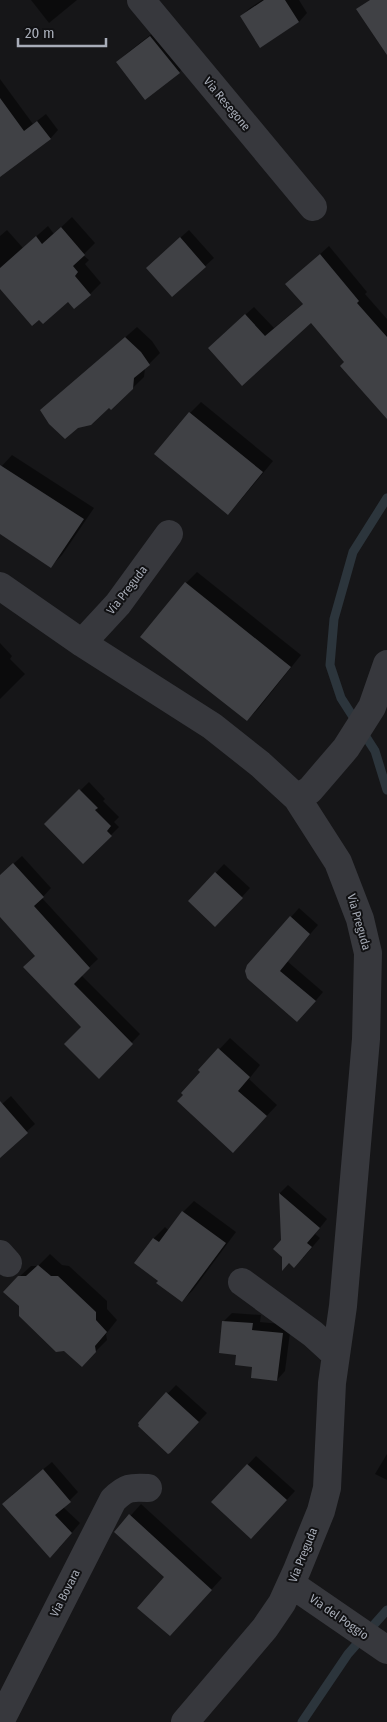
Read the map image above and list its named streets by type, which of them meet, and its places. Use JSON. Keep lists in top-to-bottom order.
{
  "streets": {
    "street": [
      "Via Resegone",
      "Via Preguda",
      "Via Bovara",
      "Via del Poggio"
    ]
  },
  "crossings": [
    ["Via Preguda", "Via del Poggio"]
  ],
  "scale_bar": "20 m"
}
